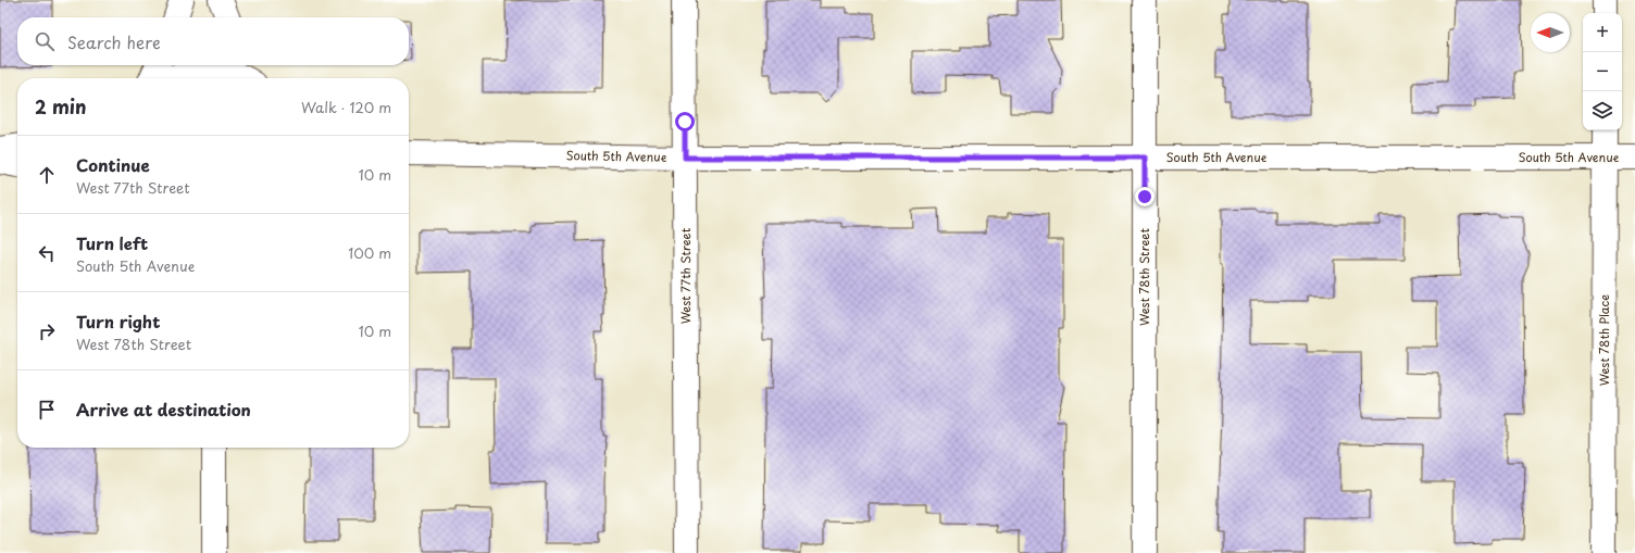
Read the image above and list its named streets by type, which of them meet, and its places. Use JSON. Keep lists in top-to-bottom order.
{
  "streets": {
    "street": [
      "South 5th Avenue",
      "West 77th Street",
      "West 78th Street",
      "West 78th Place"
    ]
  },
  "crossings": [
    ["South 5th Avenue", "West 77th Street"],
    ["South 5th Avenue", "West 78th Street"],
    ["South 5th Avenue", "West 78th Place"]
  ],
  "north": "left",
  "page": {
    "map_buttons": ["+", "−"],
    "search": "Search here",
    "heading": ["2 min", "Walk · 120 m"],
    "list": [
      ["Continue", "West 77th Street", "10 m"],
      ["Turn left", "South 5th Avenue", "100 m"],
      ["Turn right", "West 78th Street", "10 m"],
      "Arrive at destination"
    ]
  }
}
